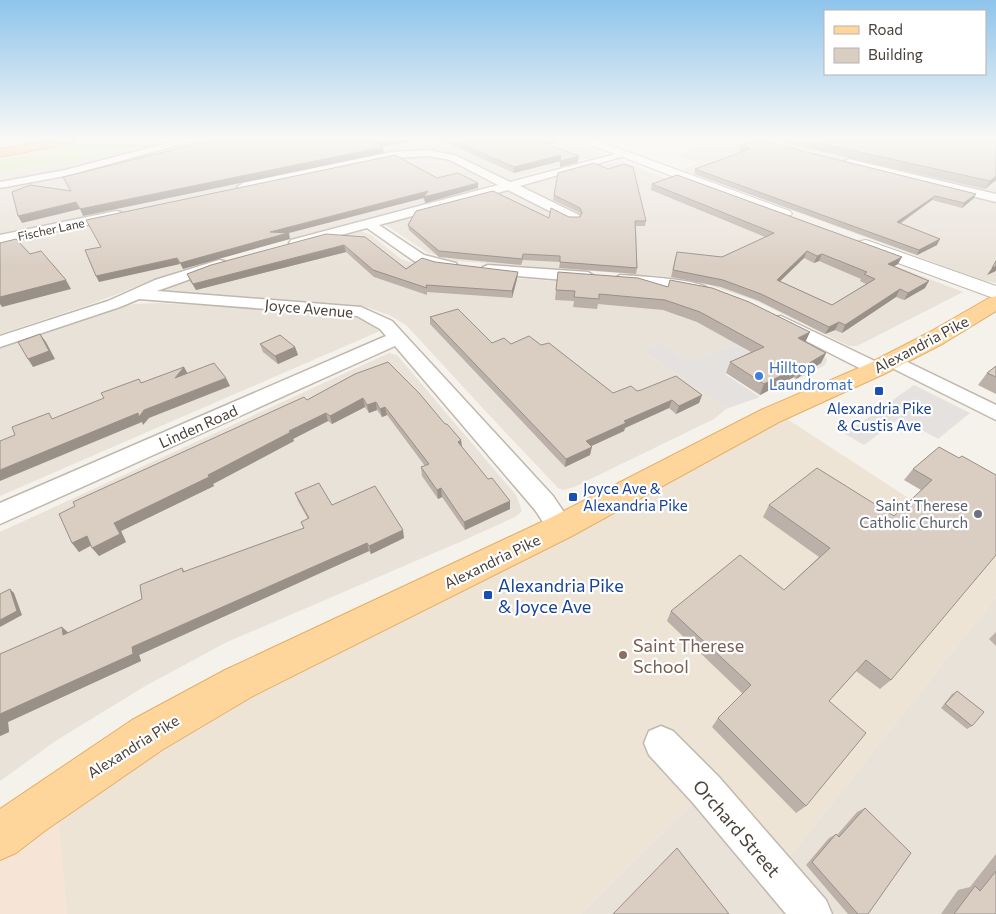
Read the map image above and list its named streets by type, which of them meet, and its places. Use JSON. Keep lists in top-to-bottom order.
{
  "streets": {
    "main road": ["Alexandria Pike"],
    "street": [
      "Fischer Lane",
      "Joyce Avenue",
      "Linden Road",
      "Orchard Street"
    ]
  },
  "crossings": [
    ["Joyce Avenue", "Alexandria Pike"],
    ["Joyce Avenue", "Linden Road"]
  ],
  "places": {
    "other": ["Hilltop Laundromat", "Saint Therese Catholic Church", "Saint Therese School"],
    "transit": ["Alexandria Pike & Custis Ave", "Joyce Ave & Alexandria Pike", "Alexandria Pike & Joyce Ave"]
  },
  "legend": ["Road", "Building"]
}
